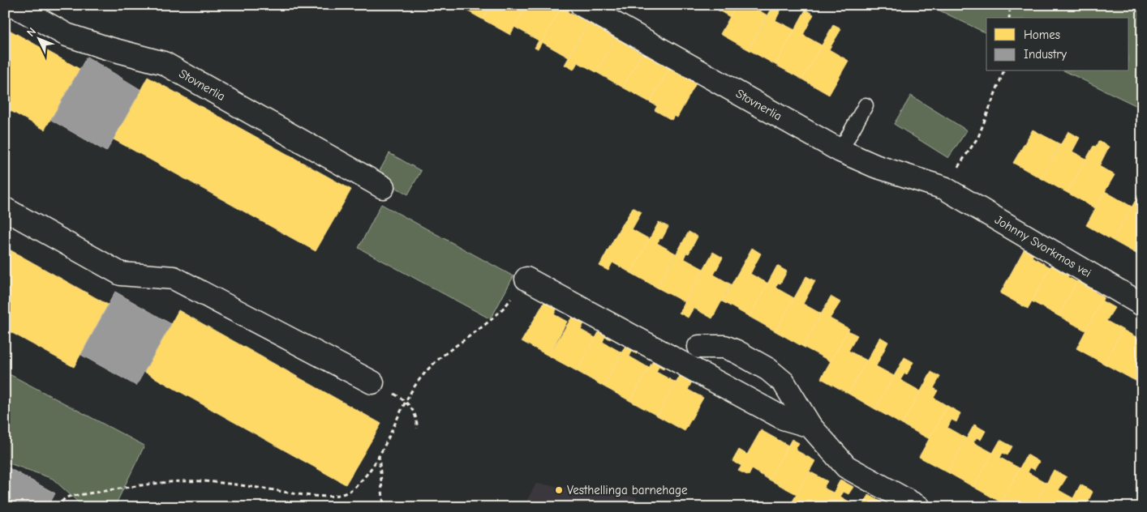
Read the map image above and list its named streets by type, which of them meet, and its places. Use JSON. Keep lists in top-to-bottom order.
{
  "streets": {
    "street": ["Stovnerlia", "Johnny Svorkmos vei"]
  },
  "crossings": [
    ["Stovnerlia", "Johnny Svorkmos vei"]
  ],
  "places": ["Vesthellinga barnehage"],
  "legend": ["Homes", "Industry"],
  "north": "top left"
}
